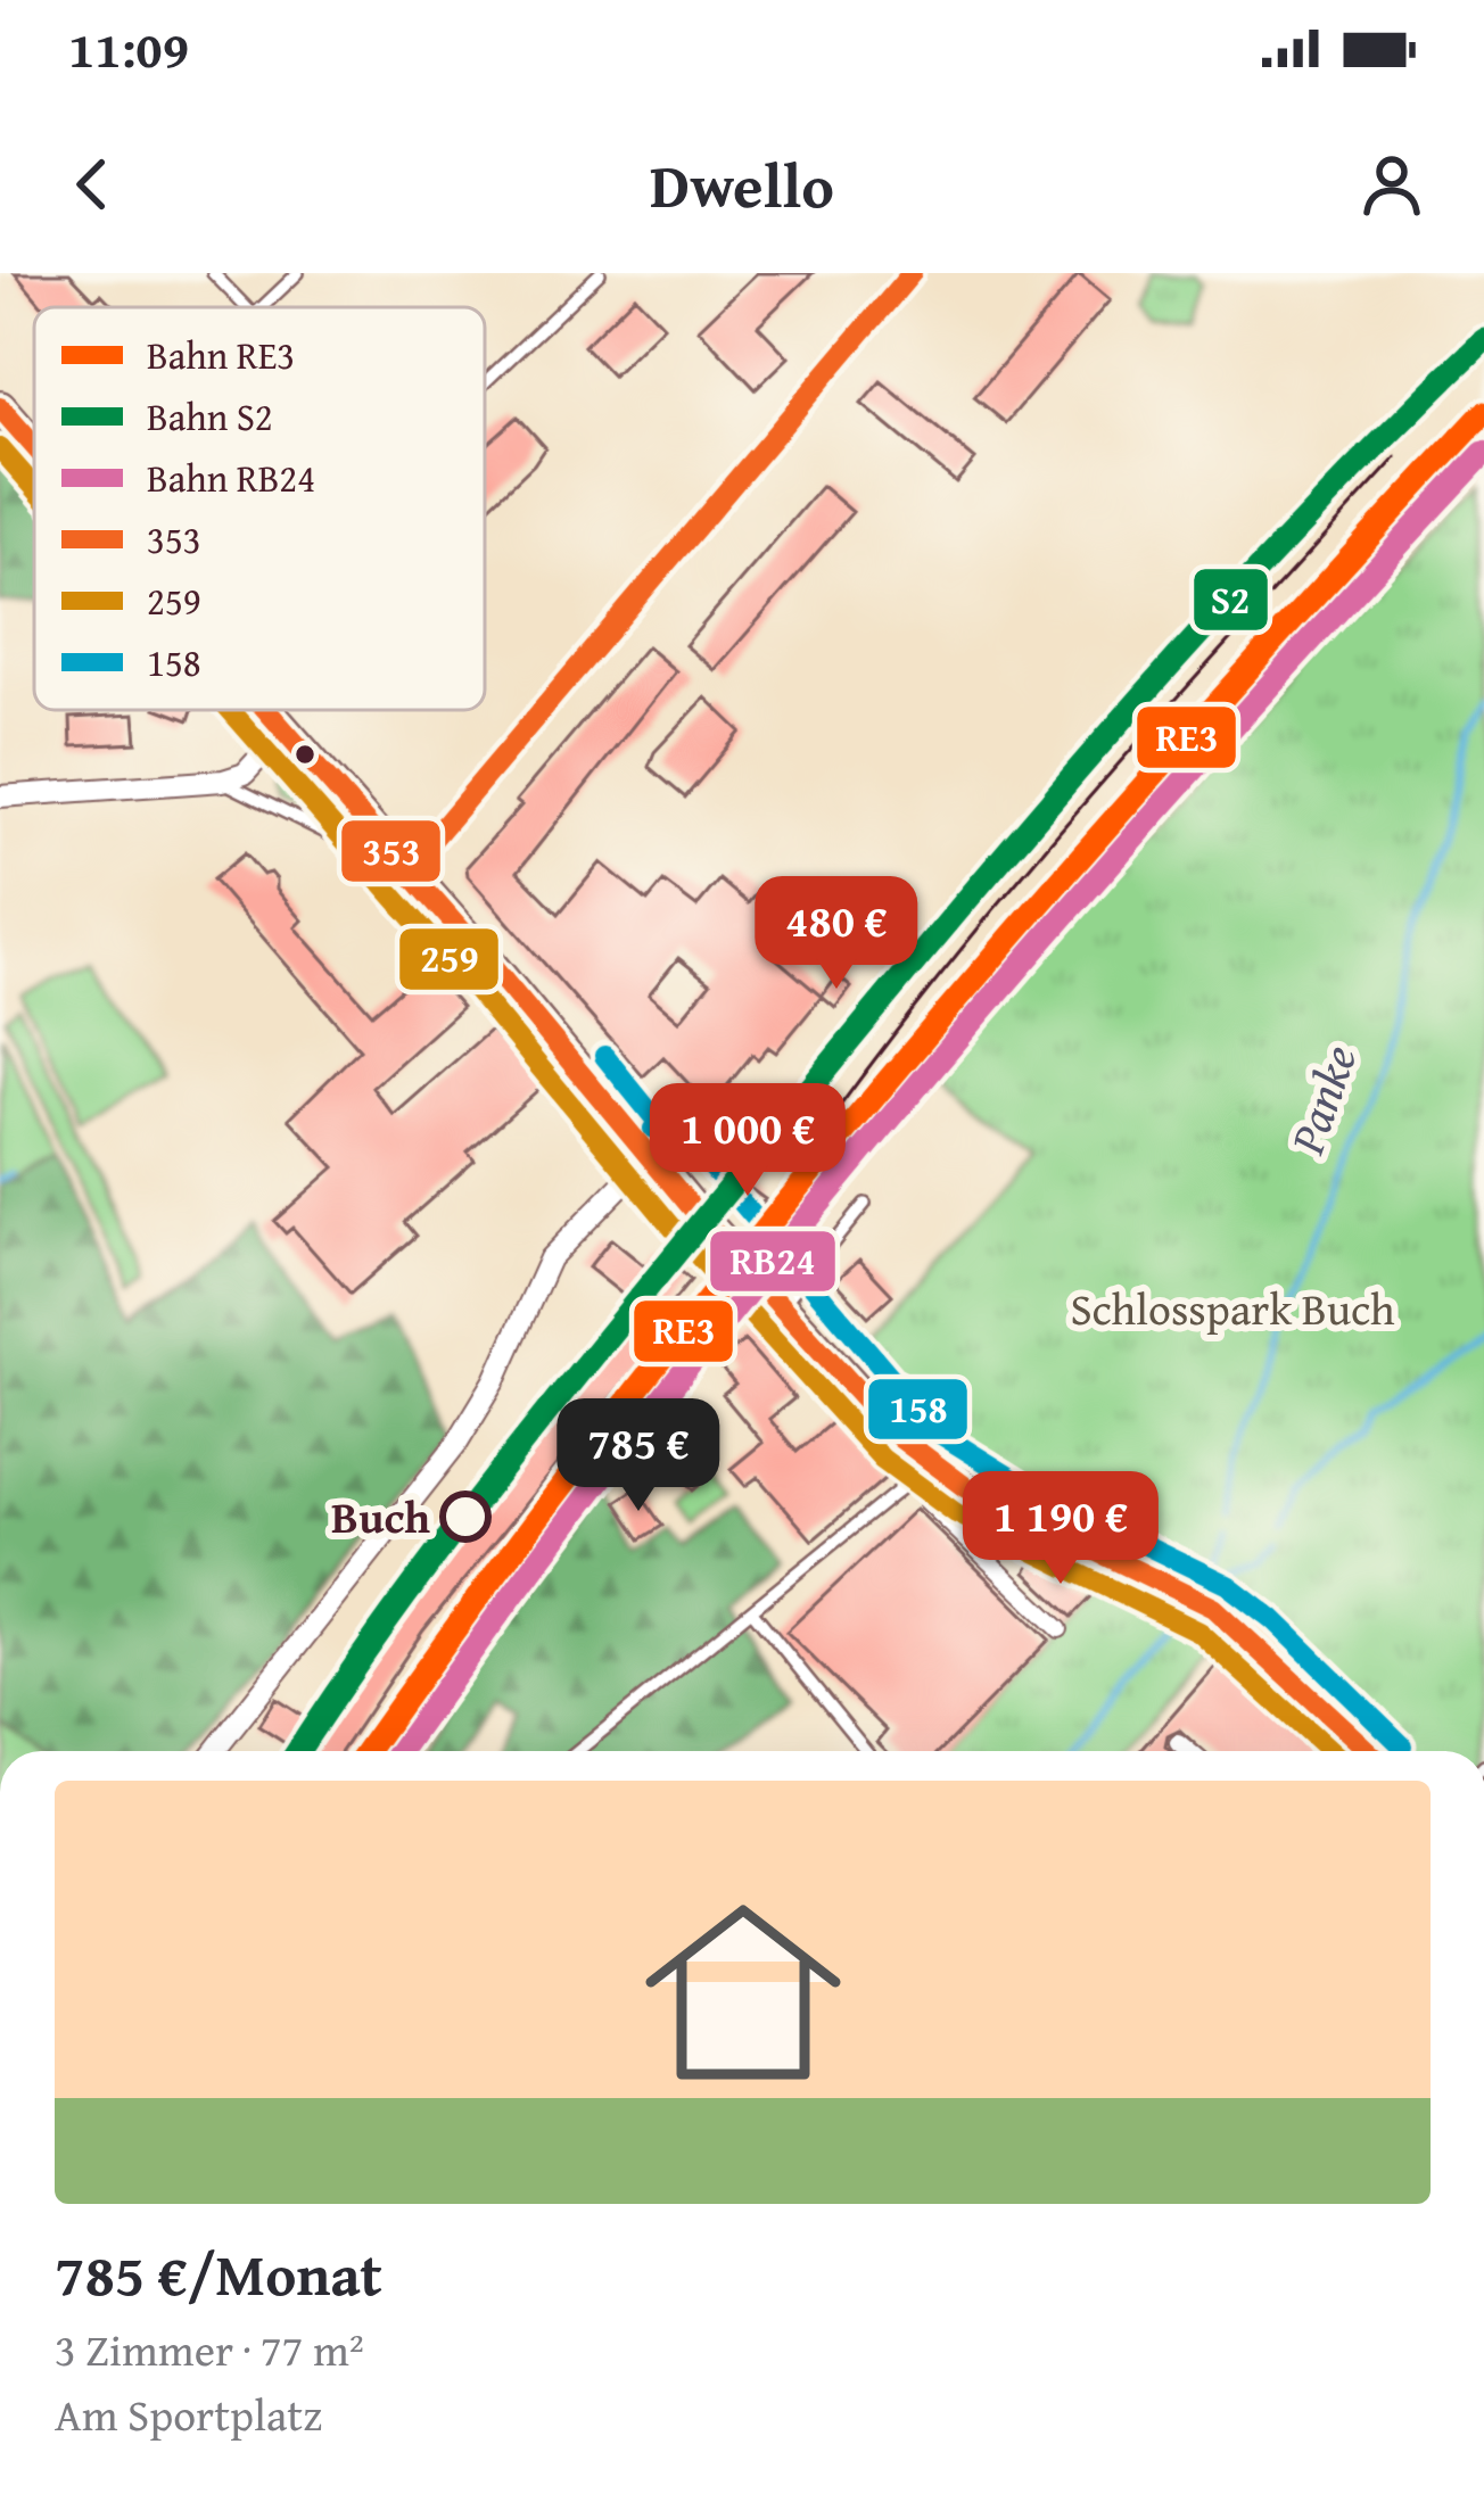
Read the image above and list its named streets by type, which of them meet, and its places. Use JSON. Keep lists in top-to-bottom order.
{
  "water": ["Panke"],
  "parks": ["Schlosspark Buch"],
  "places": ["Buch"],
  "lines": [
    "transit line 353",
    "rail line S2",
    "rail line RE3",
    "transit line 259",
    "rail line RB24",
    "transit line 158"
  ],
  "legend": [
    "Bahn RE3",
    "Bahn S2",
    "Bahn RB24",
    "353",
    "259",
    "158"
  ],
  "page": {
    "status": "11:09",
    "header": "Dwello",
    "price": [
      "480 €",
      "1 000 €",
      "785 €",
      "1 190 €"
    ],
    "list": [
      {
        "name": "785 €/Monat",
        "note": "3 Zimmer · 77 m² · Am Sportplatz"
      }
    ]
  }
}
